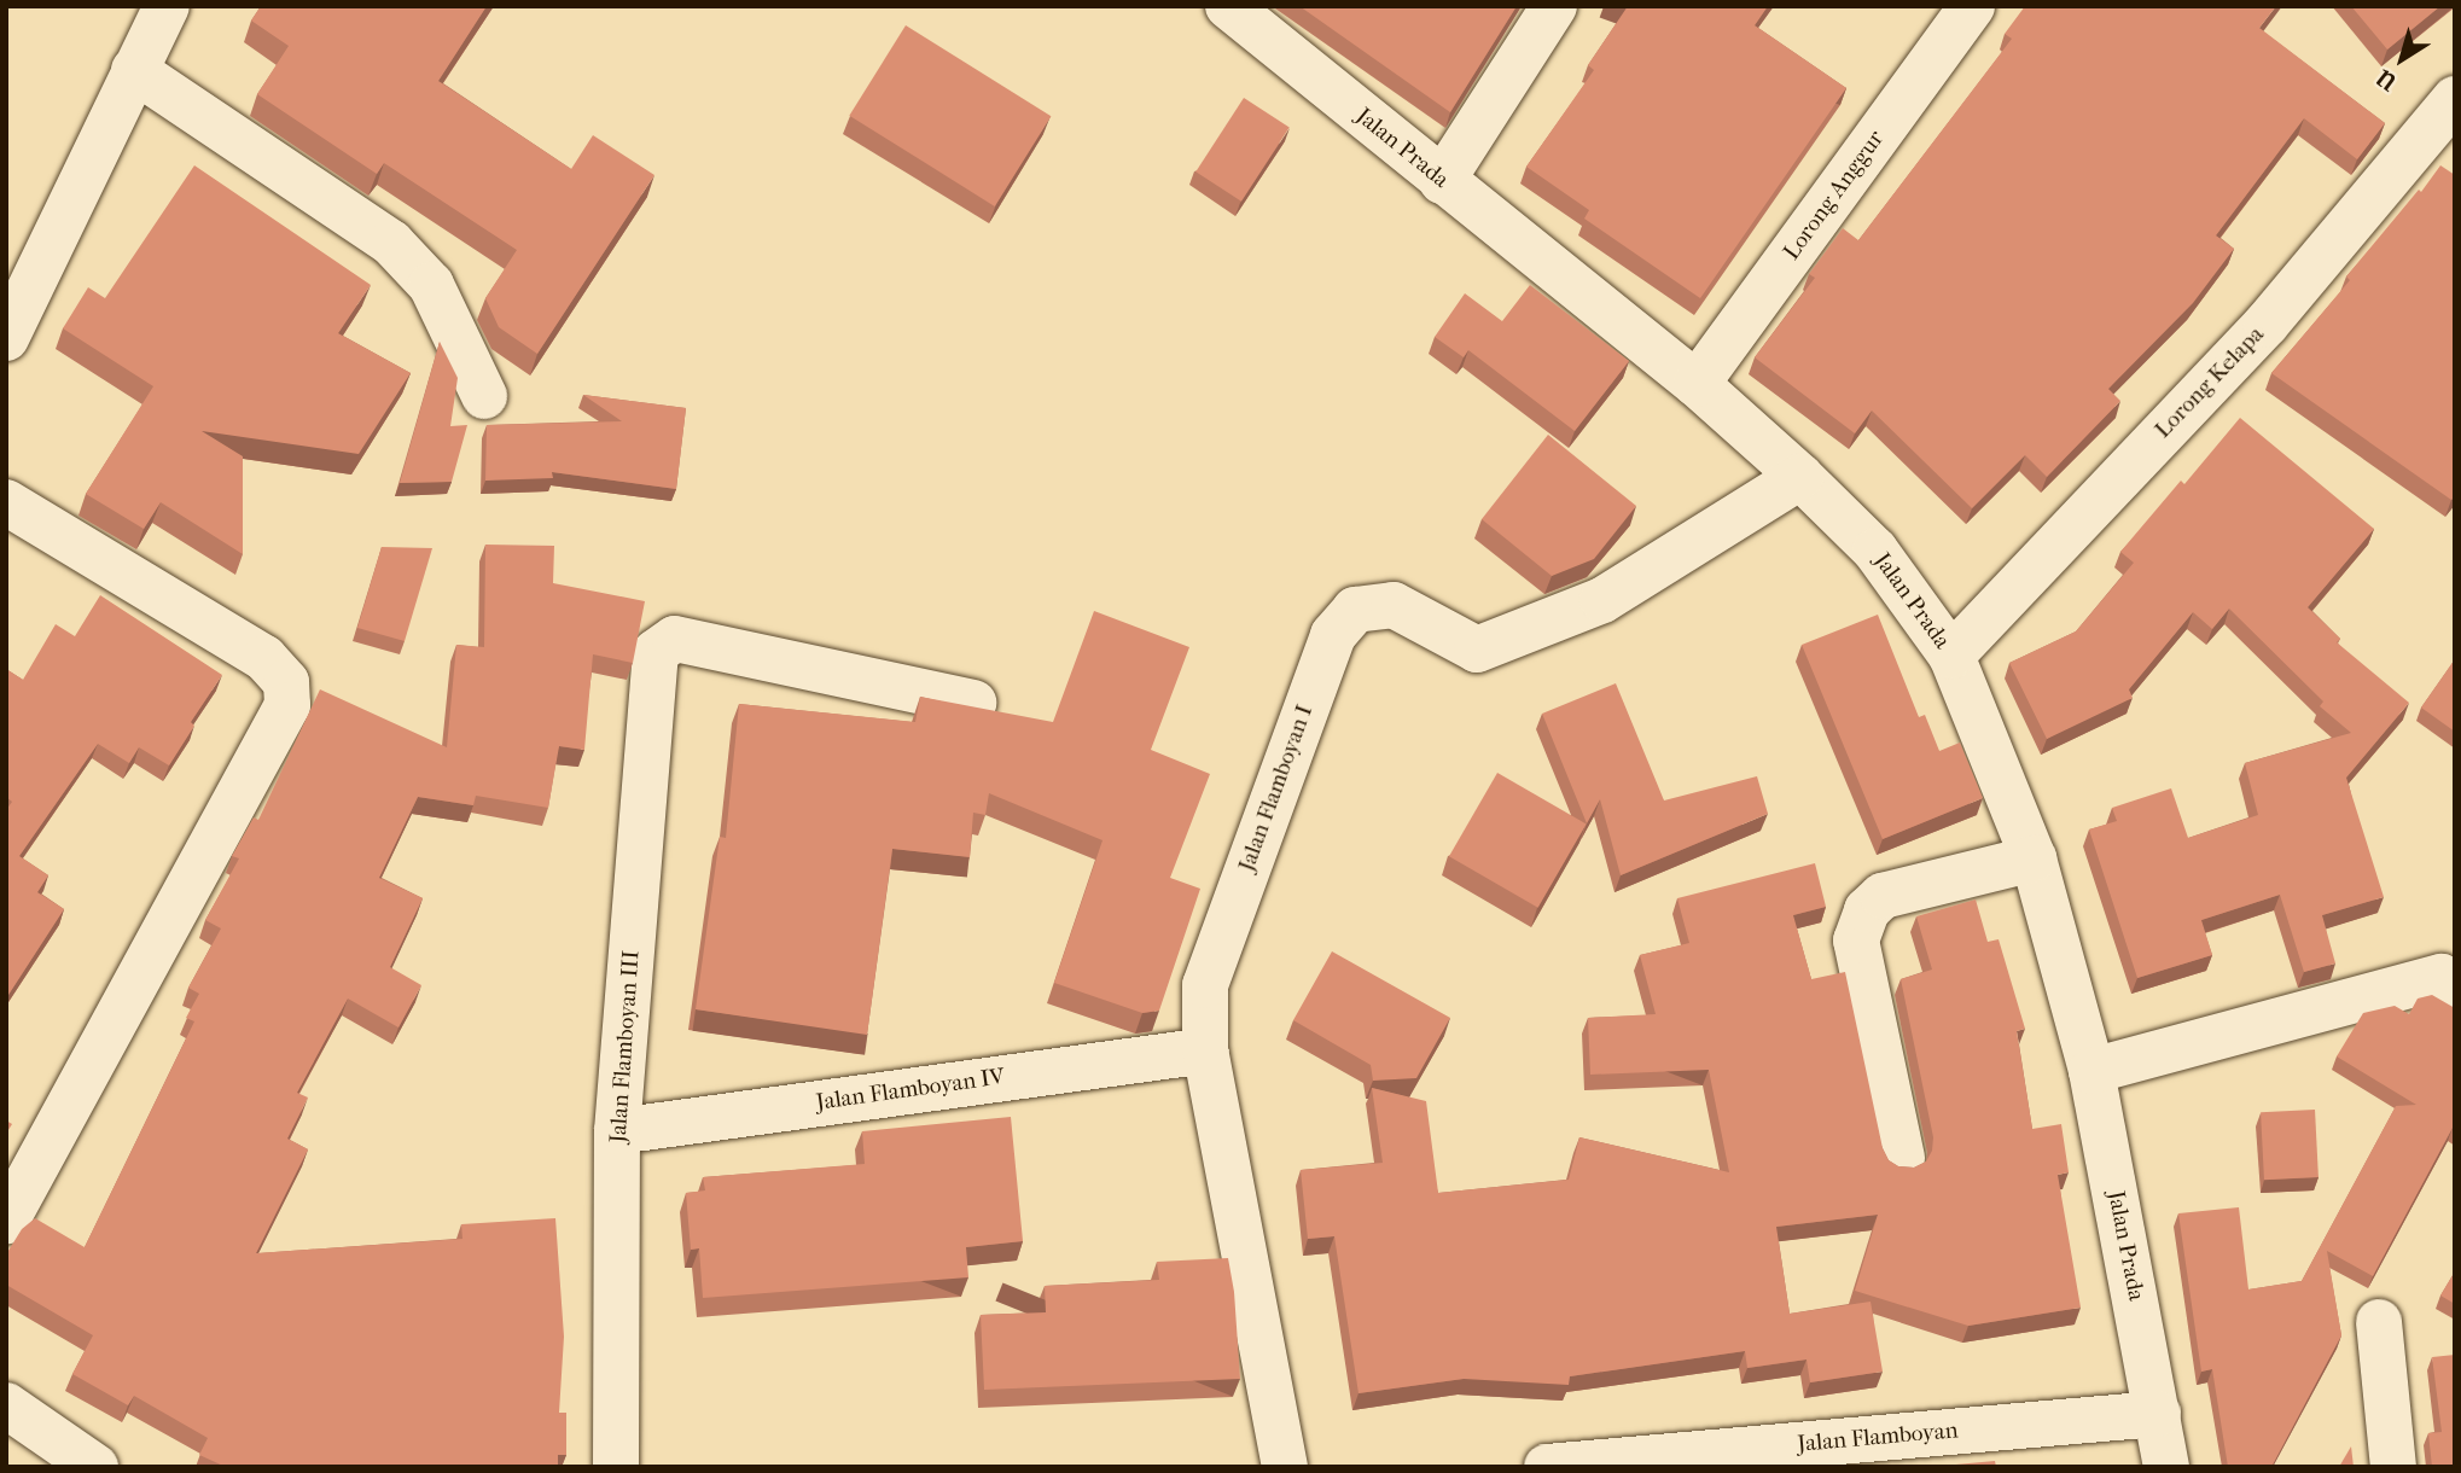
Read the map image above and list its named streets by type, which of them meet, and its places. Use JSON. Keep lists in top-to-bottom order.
{
  "streets": {
    "street": [
      "Jalan Prada",
      "Lorong Anggur",
      "Lorong Kelapa",
      "Jalan Flamboyan I",
      "Jalan Flamboyan III",
      "Jalan Flamboyan IV",
      "Jalan Flamboyan"
    ]
  },
  "crossings": [
    ["Jalan Prada", "Lorong Anggur"],
    ["Jalan Prada", "Lorong Kelapa"],
    ["Jalan Prada", "Jalan Flamboyan I"],
    ["Jalan Prada", "Jalan Flamboyan"],
    ["Jalan Flamboyan I", "Jalan Flamboyan IV"],
    ["Jalan Flamboyan III", "Jalan Flamboyan IV"]
  ],
  "north": "bottom left"
}
